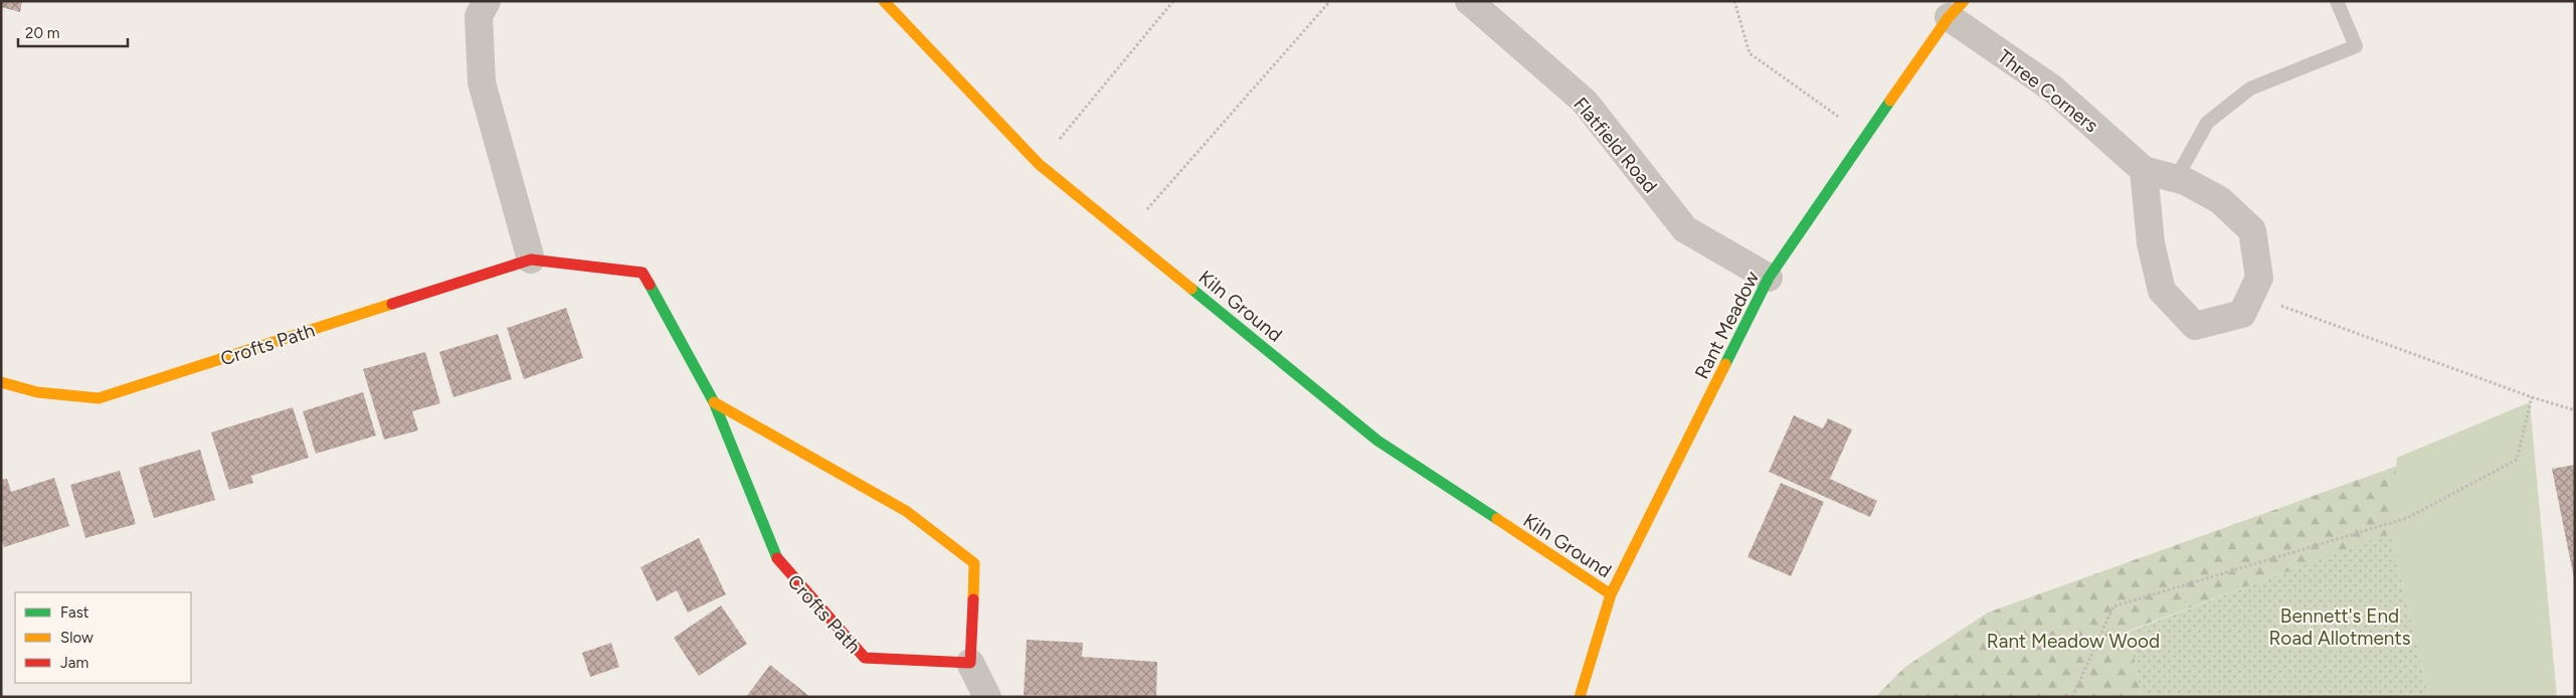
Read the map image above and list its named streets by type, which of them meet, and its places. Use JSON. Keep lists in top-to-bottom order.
{
  "streets": {
    "street": [
      "Three Corners",
      "Flatfield Road",
      "Kiln Ground",
      "Rant Meadow",
      "Crofts Path"
    ]
  },
  "crossings": [
    ["Three Corners", "Rant Meadow"],
    ["Flatfield Road", "Rant Meadow"],
    ["Kiln Ground", "Rant Meadow"]
  ],
  "parks": ["Bennett's End Road Allotments", "Rant Meadow Wood"],
  "legend": ["Fast", "Slow", "Jam"],
  "scale_bar": "20 m"
}
